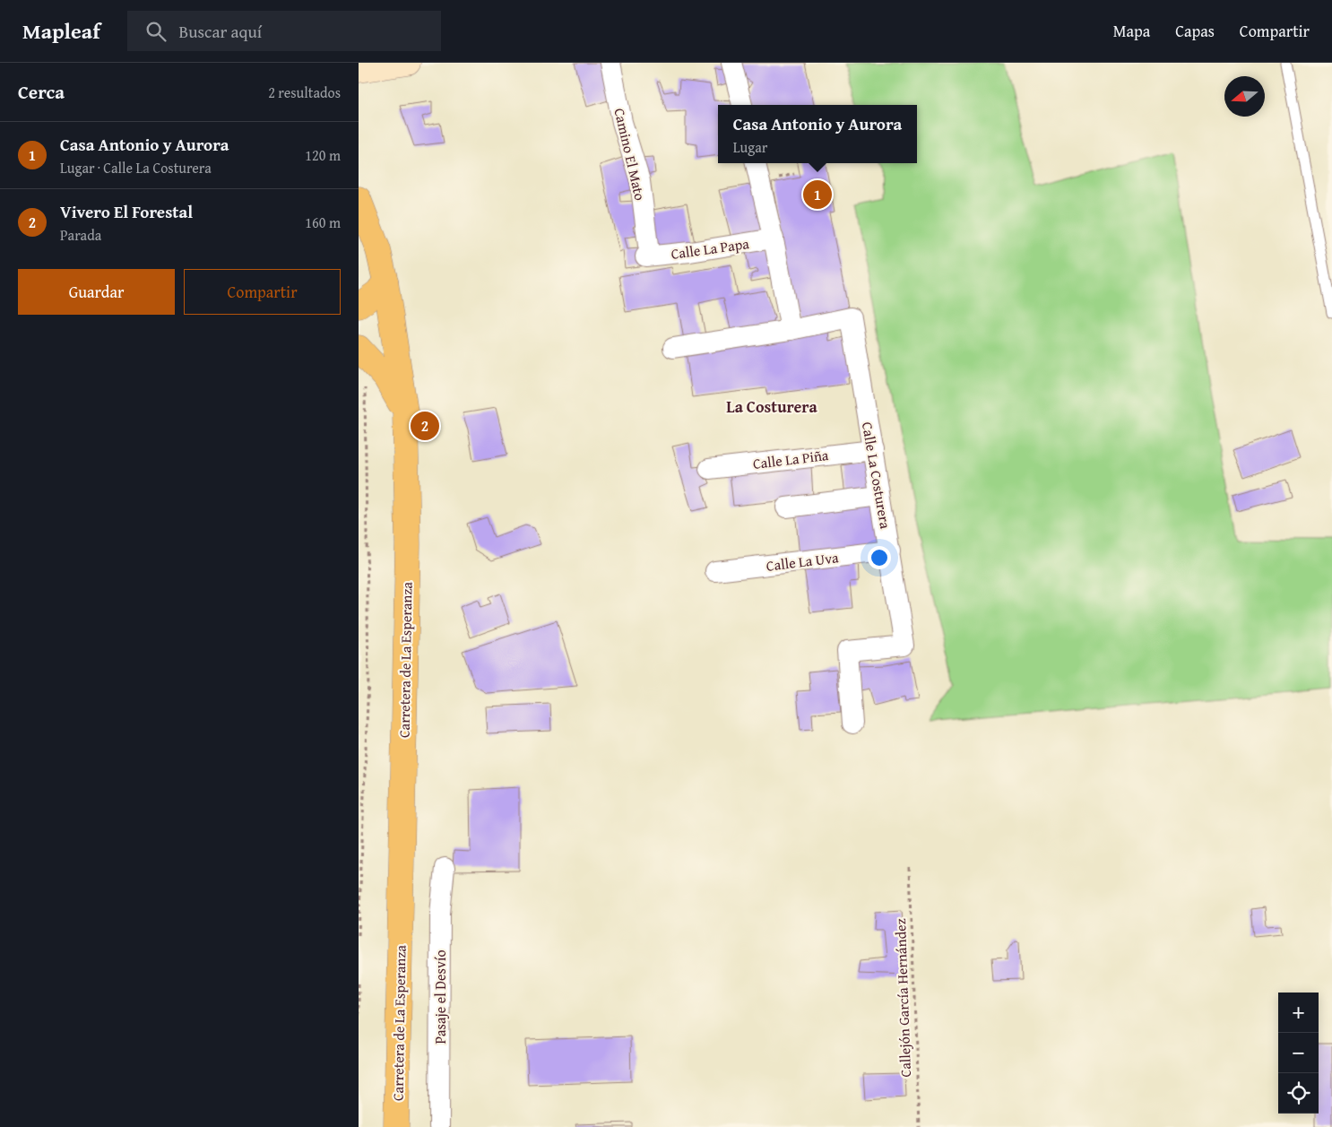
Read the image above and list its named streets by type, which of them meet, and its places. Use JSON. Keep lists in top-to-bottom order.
{
  "streets": {
    "main road": ["Carretera de La Esperanza"],
    "street": [
      "Camino El Mato",
      "Calle La Papa",
      "Calle La Piña",
      "Calle La Costurera",
      "Calle La Uva",
      "Pasaje el Desvío"
    ],
    "path": ["Callejón García Hernández"]
  },
  "crossings": [
    ["Camino El Mato", "Calle La Papa"],
    ["Calle La Piña", "Calle La Costurera"],
    ["Calle La Costurera", "Calle La Uva"]
  ],
  "districts": ["La Costurera"],
  "north": "left",
  "page": {
    "header": "Mapleaf",
    "search": "Buscar aquí",
    "nav": ["Mapa", "Capas", "Compartir"],
    "heading": ["Cerca", "2 resultados"],
    "popup": ["Casa Antonio y Aurora", "Lugar"],
    "list": [
      {
        "mark": "1",
        "name": "Casa Antonio y Aurora",
        "note": "Lugar · Calle La Costurera",
        "value": "120 m"
      },
      {
        "mark": "2",
        "name": "Vivero El Forestal",
        "note": "Parada",
        "value": "160 m"
      }
    ],
    "pins": ["1", "2"],
    "buttons": ["Guardar", "Compartir"],
    "map_buttons": ["+", "−"]
  }
}
